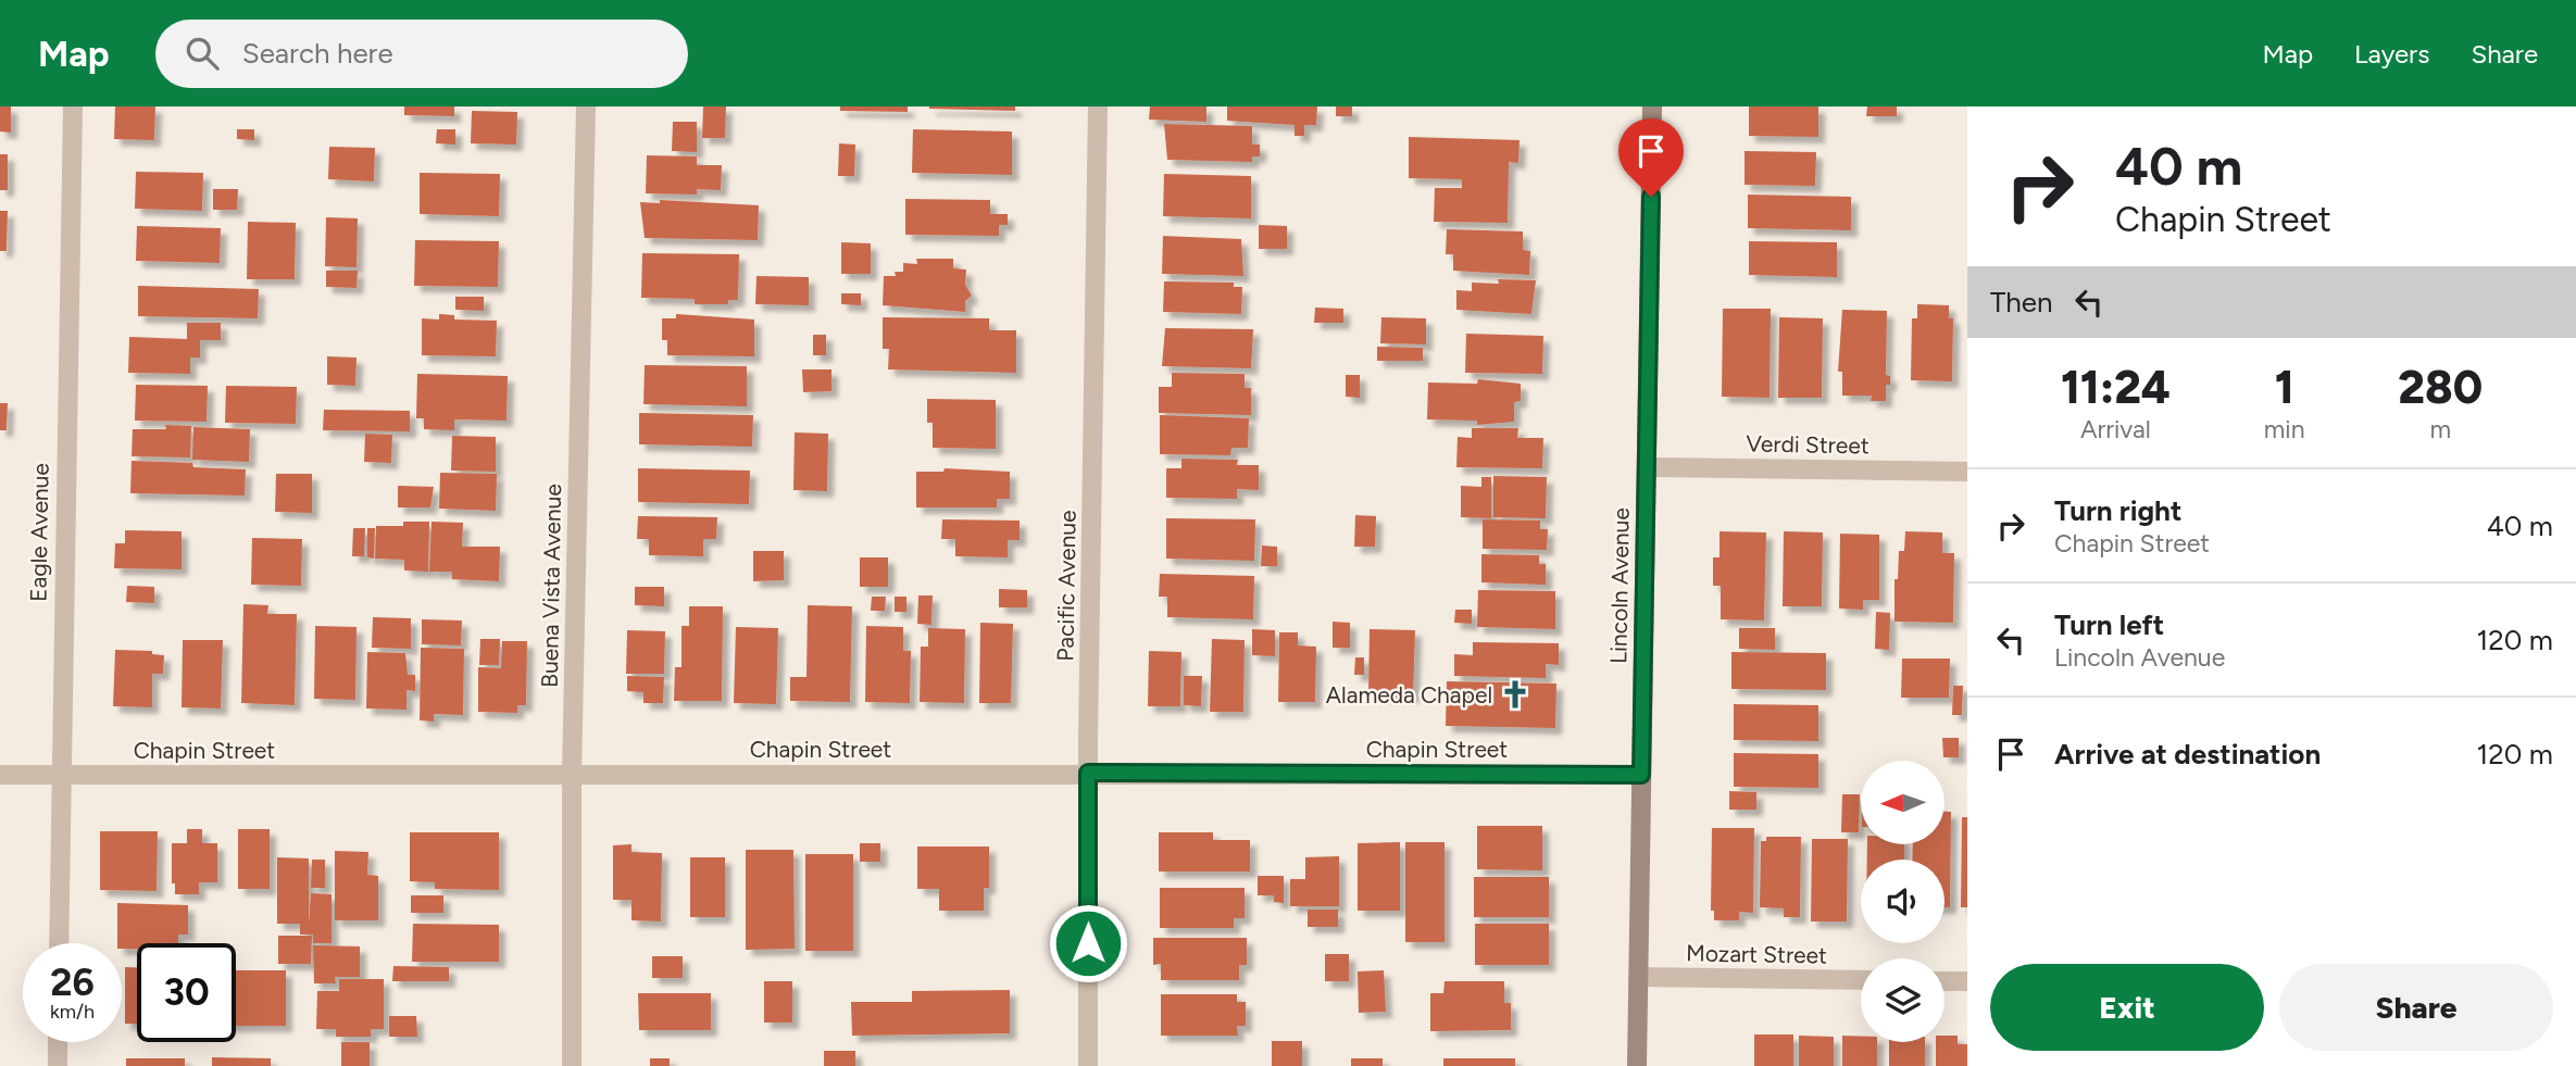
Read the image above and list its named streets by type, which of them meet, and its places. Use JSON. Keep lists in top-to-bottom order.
{
  "streets": {
    "main road": ["Lincoln Avenue"],
    "street": [
      "Verdi Street",
      "Eagle Avenue",
      "Buena Vista Avenue",
      "Pacific Avenue",
      "Chapin Street",
      "Mozart Street"
    ]
  },
  "crossings": [
    ["Verdi Street", "Lincoln Avenue"],
    ["Eagle Avenue", "Chapin Street"],
    ["Buena Vista Avenue", "Chapin Street"],
    ["Pacific Avenue", "Chapin Street"],
    ["Lincoln Avenue", "Chapin Street"],
    ["Lincoln Avenue", "Mozart Street"]
  ],
  "places": {
    "church": ["Alameda Chapel"]
  },
  "north": "left",
  "page": {
    "header": "Map",
    "search": "Search here",
    "nav": ["Map", "Layers", "Share"],
    "turn": ["40 m", "Chapin Street"],
    "then": "Then",
    "eta": [
      "11:24",
      "Arrival",
      "1",
      "min",
      "280",
      "m"
    ],
    "list": [
      {
        "name": "Turn right",
        "note": "Chapin Street",
        "value": "40 m"
      },
      {
        "name": "Turn left",
        "note": "Lincoln Avenue",
        "value": "120 m"
      },
      {
        "name": "Arrive at destination",
        "value": "120 m"
      }
    ],
    "speed": "26 km/h",
    "limit": "30",
    "buttons": ["Exit", "Share"]
  }
}
